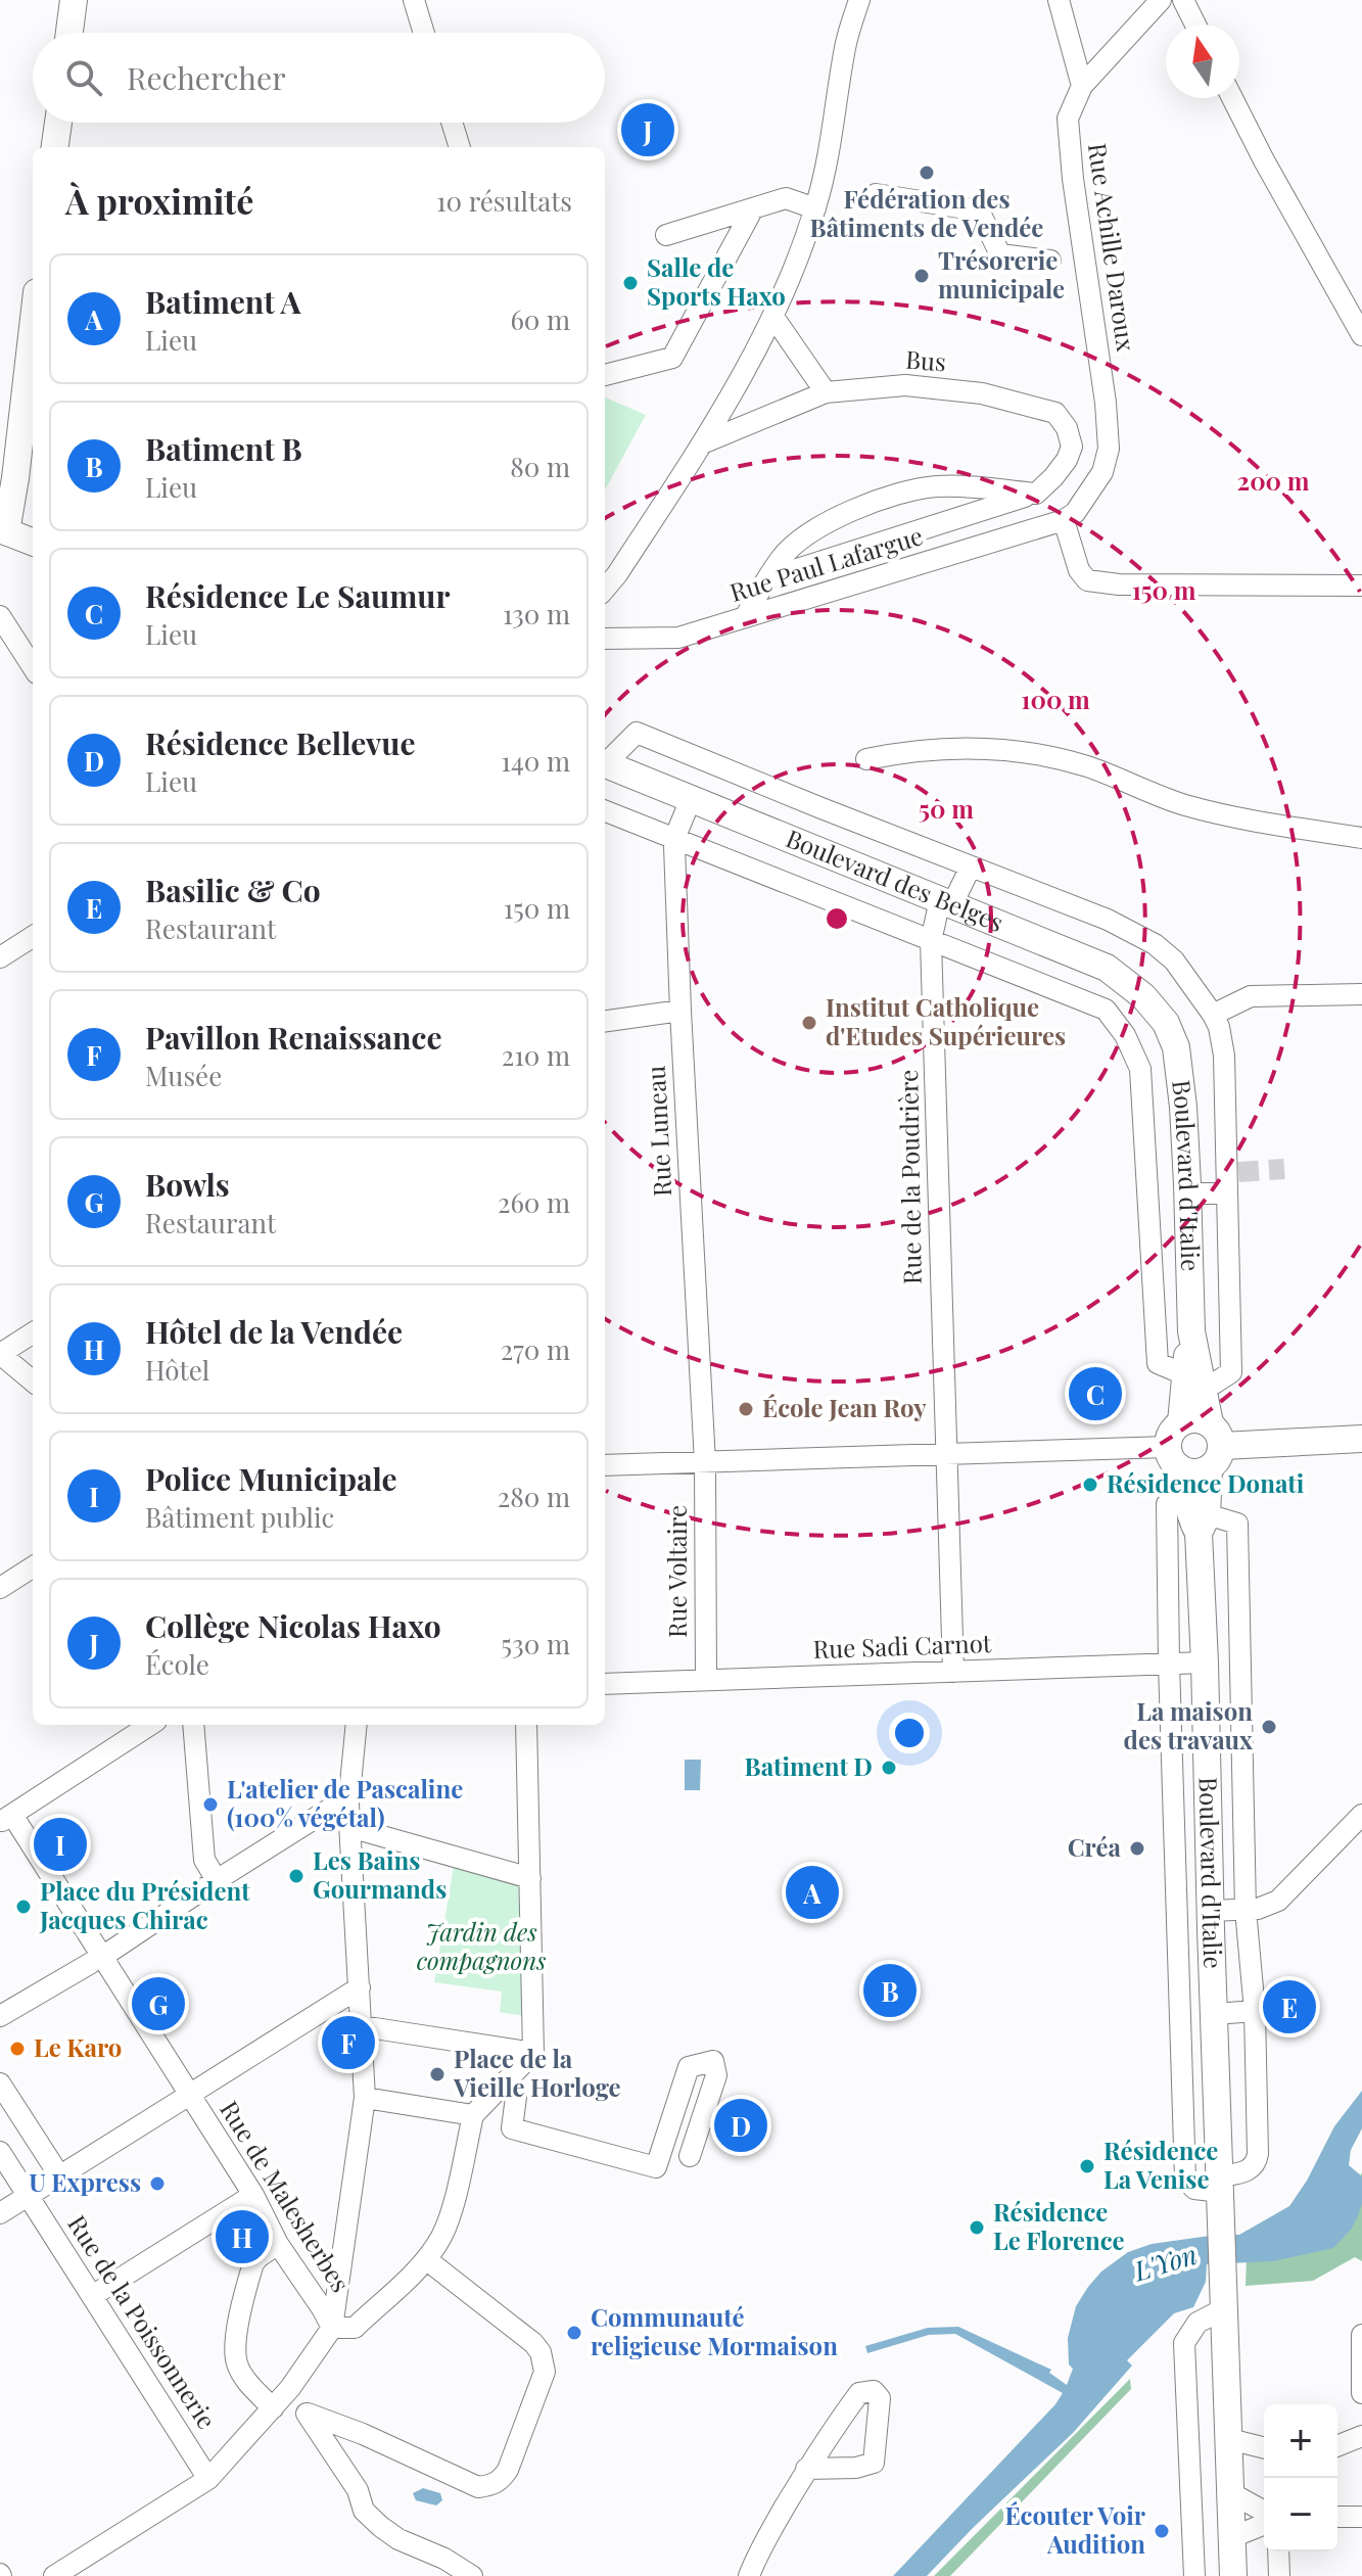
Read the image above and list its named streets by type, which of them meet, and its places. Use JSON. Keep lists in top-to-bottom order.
{
  "streets": {
    "main road": ["Boulevard des Belges", "Boulevard d'Italie"],
    "street": [
      "Rue Achille Daroux",
      "Bus",
      "Rue Paul Lafargue",
      "Rue Luneau",
      "Rue de la Poudrière",
      "Rue Voltaire",
      "Rue Sadi Carnot",
      "Rue de Malesherbes",
      "Rue de la Poissonnerie"
    ]
  },
  "crossings": [
    ["Rue Achille Daroux", "Rue Paul Lafargue"],
    ["Boulevard des Belges", "Rue Luneau"],
    ["Boulevard des Belges", "Boulevard d'Italie"],
    ["Boulevard des Belges", "Rue de la Poudrière"],
    ["Rue Luneau", "Rue Voltaire"],
    ["Boulevard d'Italie", "Rue Sadi Carnot"],
    ["Rue de la Poudrière", "Rue Sadi Carnot"],
    ["Rue Voltaire", "Rue Sadi Carnot"]
  ],
  "water": ["L'Yon"],
  "parks": ["Jardin des compagnons"],
  "places": [
    "Fédération des Bâtiments de Vendée",
    "Trésorerie municipale",
    "Salle de Sports Haxo",
    "Institut Catholique d'Etudes Supérieures",
    "École Jean Roy",
    "Résidence Donati",
    "La maison des travaux",
    "Batiment D",
    "L'atelier de Pascaline (100% végétal)",
    "Créa",
    "Les Bains Gourmands",
    "Place du Président Jacques Chirac",
    "Le Karo",
    "Place de la Vieille Horloge",
    "Résidence La Venise",
    "U Express",
    "Résidence Le Florence",
    "Communauté religieuse Mormaison",
    "Écouter Voir Audition"
  ],
  "north": "top",
  "page": {
    "search": "Rechercher",
    "pins": [
      "J",
      "C",
      "I",
      "A",
      "B",
      "G",
      "E",
      "F",
      "D",
      "H"
    ],
    "heading": ["À proximité", "10 résultats"],
    "list": [
      {
        "mark": "A",
        "name": "Batiment A",
        "note": "Lieu",
        "value": "60 m"
      },
      {
        "mark": "B",
        "name": "Batiment B",
        "note": "Lieu",
        "value": "80 m"
      },
      {
        "mark": "C",
        "name": "Résidence Le Saumur",
        "note": "Lieu",
        "value": "130 m"
      },
      {
        "mark": "D",
        "name": "Résidence Bellevue",
        "note": "Lieu",
        "value": "140 m"
      },
      {
        "mark": "E",
        "name": "Basilic & Co",
        "note": "Restaurant",
        "value": "150 m"
      },
      {
        "mark": "F",
        "name": "Pavillon Renaissance",
        "note": "Musée",
        "value": "210 m"
      },
      {
        "mark": "G",
        "name": "Bowls",
        "note": "Restaurant",
        "value": "260 m"
      },
      {
        "mark": "H",
        "name": "Hôtel de la Vendée",
        "note": "Hôtel",
        "value": "270 m"
      },
      {
        "mark": "I",
        "name": "Police Municipale",
        "note": "Bâtiment public",
        "value": "280 m"
      },
      {
        "mark": "J",
        "name": "Collège Nicolas Haxo",
        "note": "École",
        "value": "530 m"
      }
    ],
    "map_buttons": ["+", "−"]
  },
  "rings": [
    "200 m",
    "150 m",
    "100 m",
    "50 m"
  ]
}
